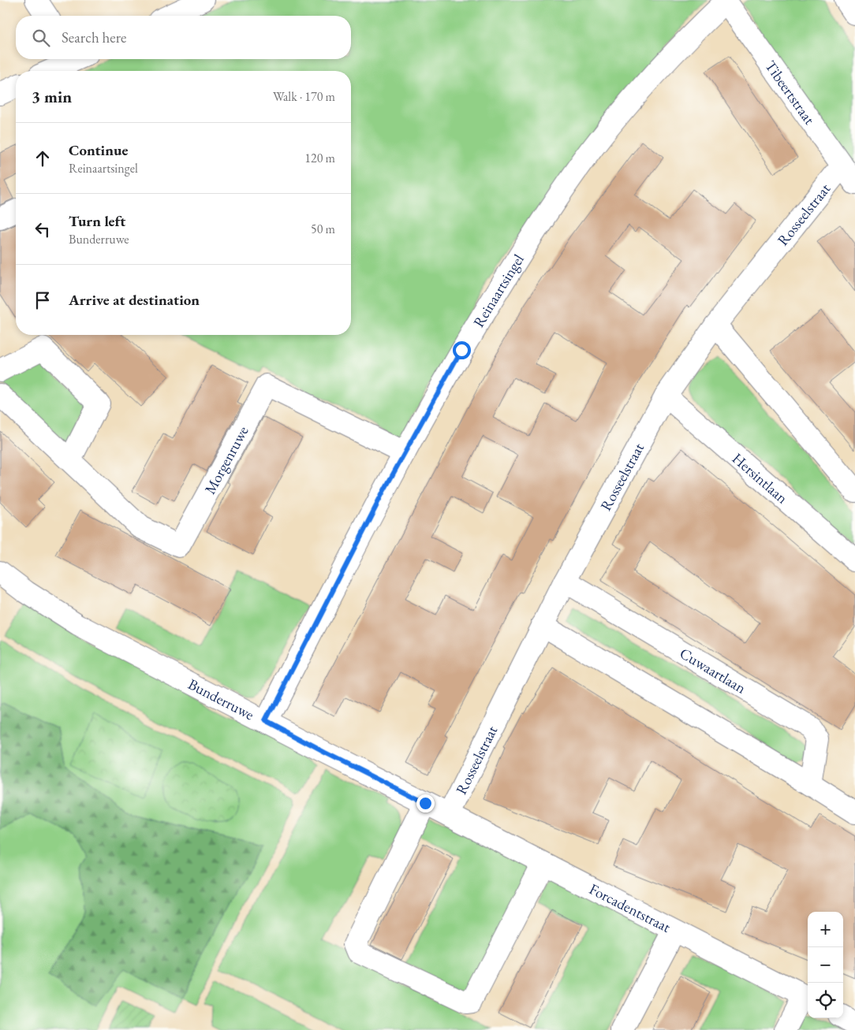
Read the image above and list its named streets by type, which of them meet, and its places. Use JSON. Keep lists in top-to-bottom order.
{
  "streets": {
    "street": [
      "Tibeertstraat",
      "Rosseelstraat",
      "Reinaartsingel",
      "Morgenruwe",
      "Hersintlaan",
      "Cuwaartlaan",
      "Bunderruwe",
      "Forcadentstraat"
    ]
  },
  "crossings": [
    ["Tibeertstraat", "Rosseelstraat"],
    ["Tibeertstraat", "Reinaartsingel"],
    ["Rosseelstraat", "Hersintlaan"],
    ["Rosseelstraat", "Cuwaartlaan"],
    ["Rosseelstraat", "Bunderruwe"],
    ["Rosseelstraat", "Forcadentstraat"],
    ["Reinaartsingel", "Morgenruwe"],
    ["Reinaartsingel", "Bunderruwe"],
    ["Bunderruwe", "Forcadentstraat"]
  ],
  "page": {
    "search": "Search here",
    "heading": ["3 min", "Walk · 170 m"],
    "list": [
      ["Continue", "Reinaartsingel", "120 m"],
      ["Turn left", "Bunderruwe", "50 m"],
      "Arrive at destination"
    ],
    "map_buttons": ["+", "−"]
  }
}
